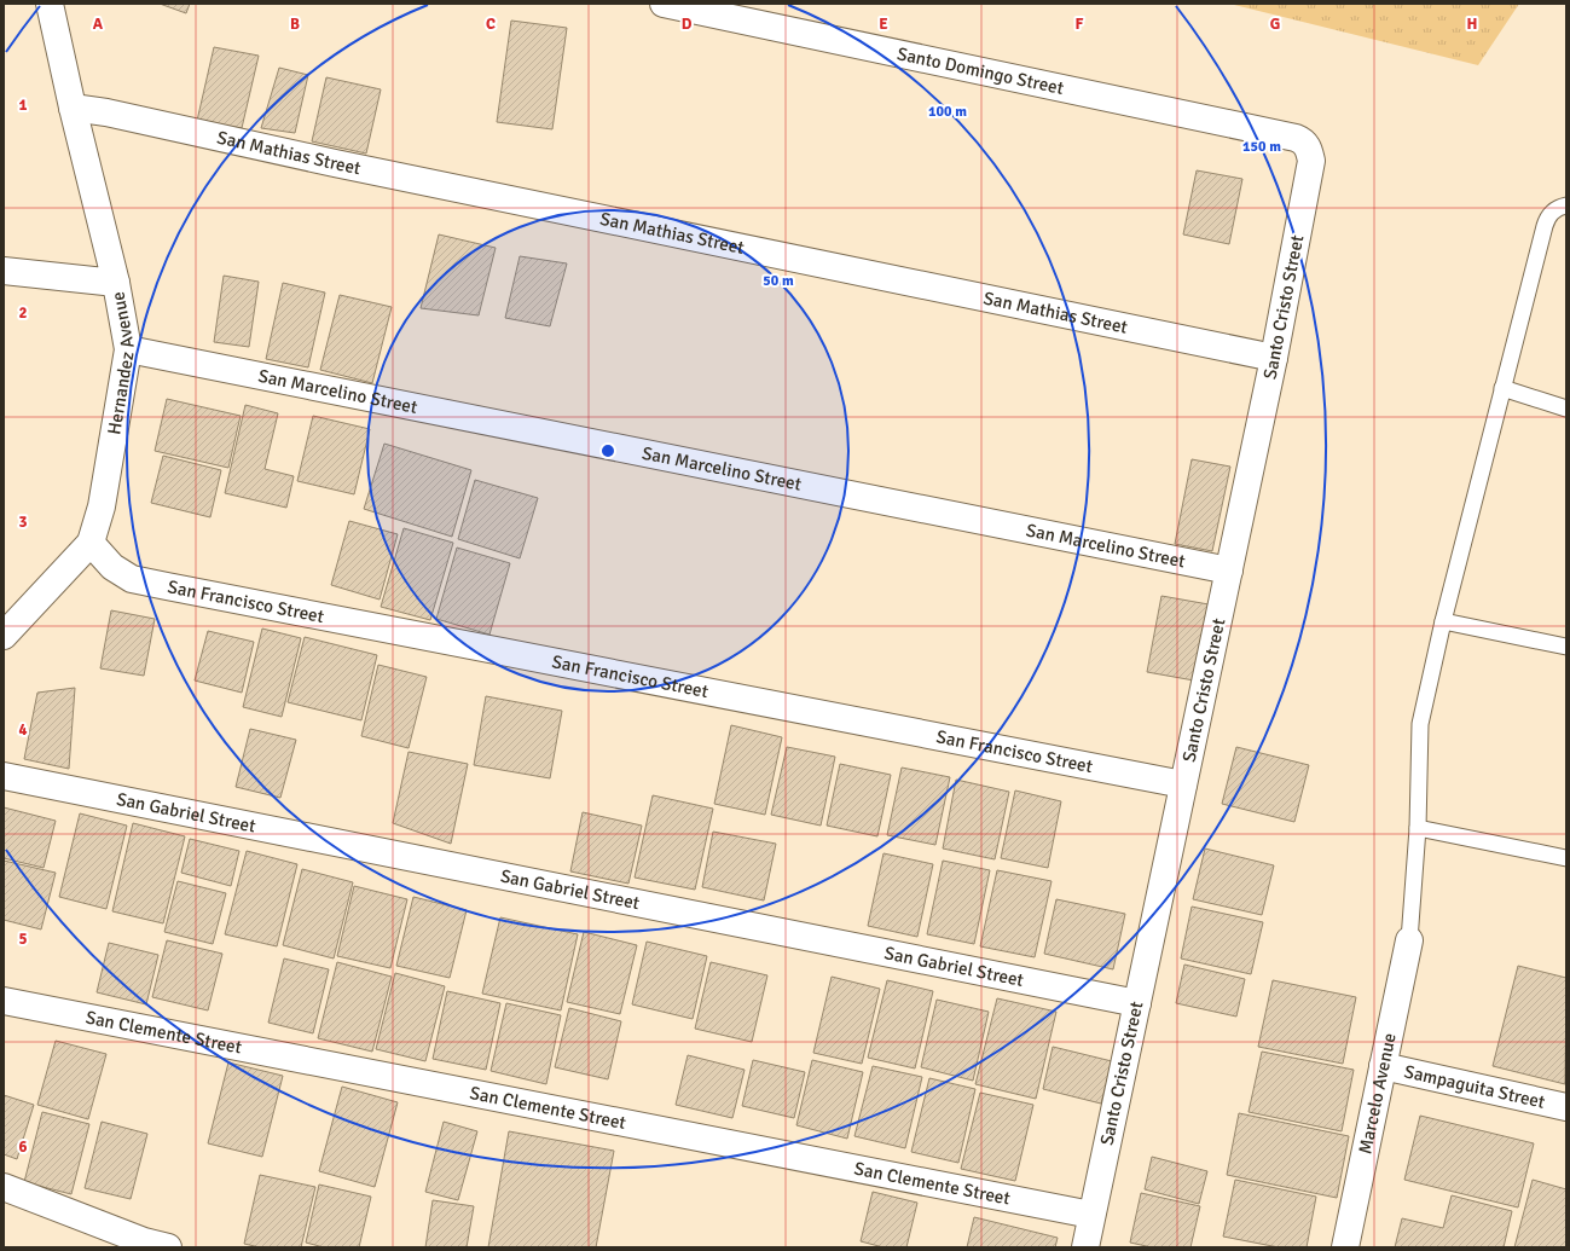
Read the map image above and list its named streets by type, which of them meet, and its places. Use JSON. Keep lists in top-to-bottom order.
{
  "streets": {
    "street": [
      "Santo Domingo Street",
      "San Mathias Street",
      "Santo Cristo Street",
      "Hernandez Avenue",
      "San Marcelino Street",
      "San Francisco Street",
      "San Gabriel Street",
      "San Clemente Street",
      "Sampaguita Street",
      "Marcelo Avenue"
    ]
  },
  "crossings": [
    ["Santo Domingo Street", "Santo Cristo Street"],
    ["San Mathias Street", "Santo Cristo Street"],
    ["San Mathias Street", "Hernandez Avenue"],
    ["Santo Cristo Street", "San Marcelino Street"],
    ["Santo Cristo Street", "San Francisco Street"],
    ["Santo Cristo Street", "San Gabriel Street"],
    ["Santo Cristo Street", "San Clemente Street"],
    ["Hernandez Avenue", "San Marcelino Street"],
    ["Hernandez Avenue", "San Francisco Street"],
    ["Sampaguita Street", "Marcelo Avenue"]
  ],
  "grid": {
    "columns": [
      "A",
      "B",
      "C",
      "D",
      "E",
      "F",
      "G",
      "H"
    ],
    "rows": [
      "1",
      "2",
      "3",
      "4",
      "5",
      "6"
    ]
  },
  "rings": ["100 m", "150 m", "50 m"]
}
